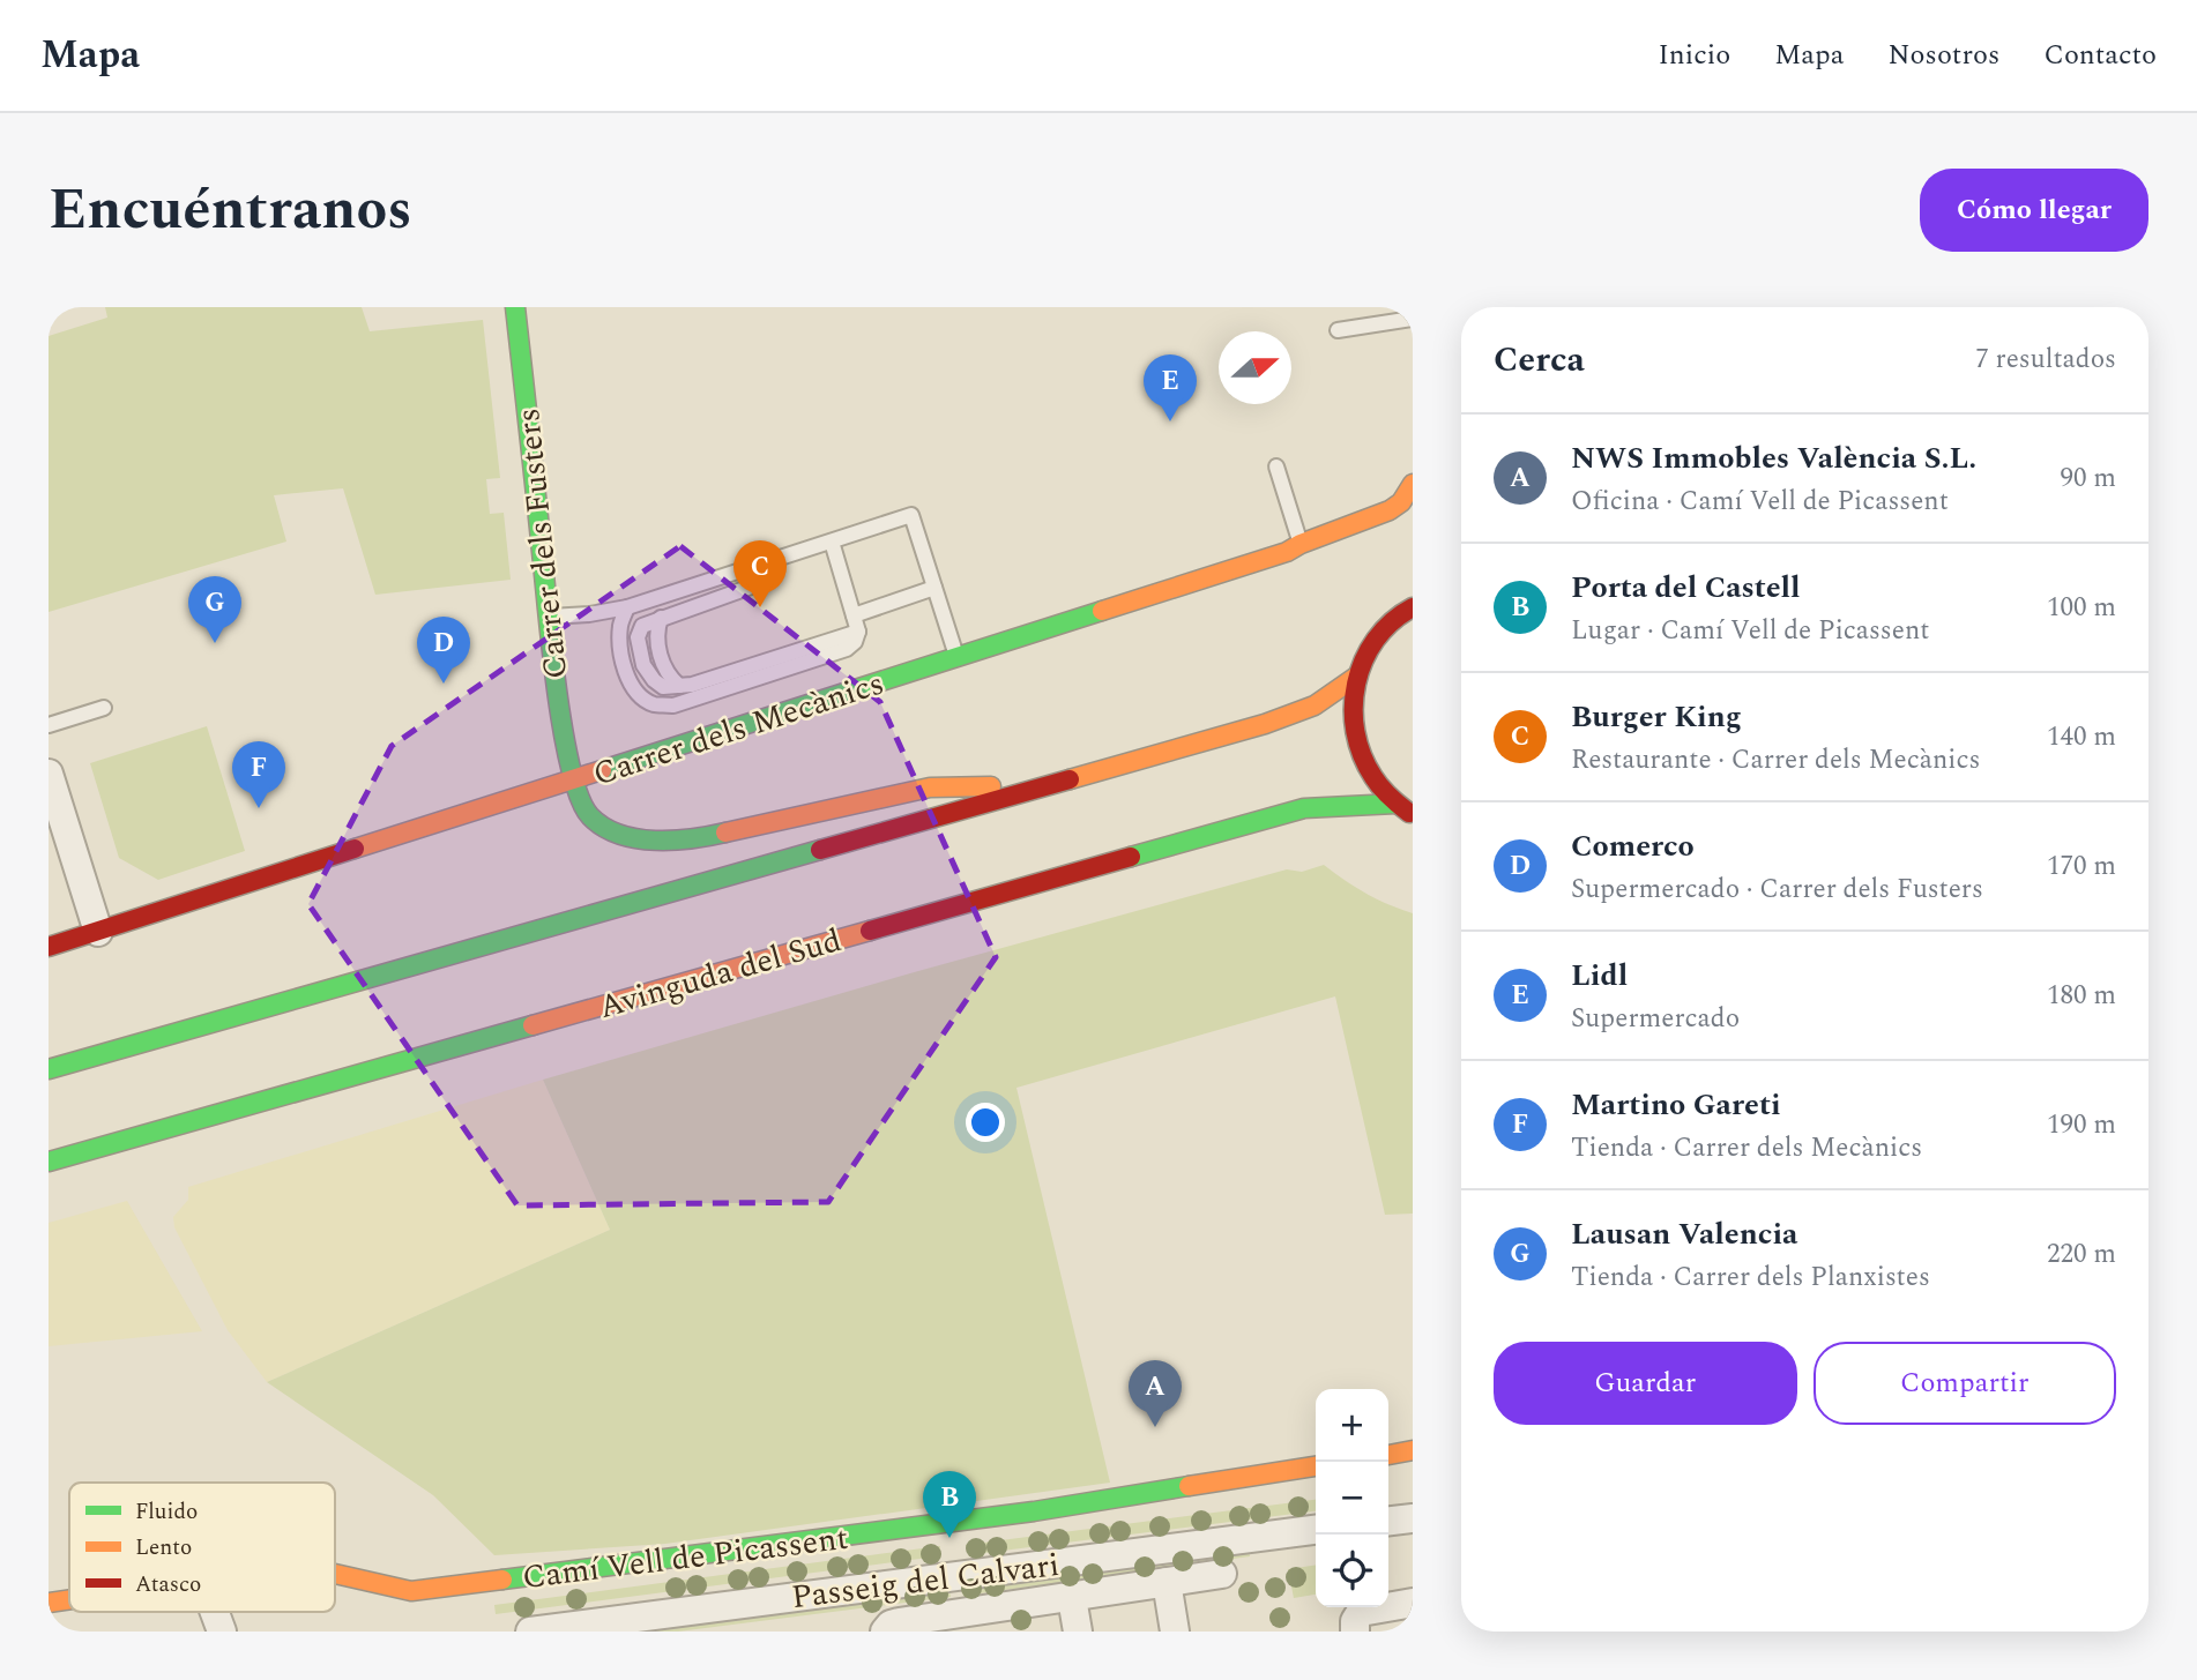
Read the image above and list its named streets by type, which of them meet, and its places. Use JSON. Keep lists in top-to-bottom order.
{
  "streets": {
    "main road": [
      "Carrer dels Fusters",
      "Carrer dels Mecànics",
      "Avinguda del Sud",
      "Camí Vell de Picassent"
    ],
    "street": ["Passeig del Calvari"]
  },
  "crossings": [
    ["Carrer dels Fusters", "Carrer dels Mecànics"]
  ],
  "legend": ["Fluido", "Lento", "Atasco"],
  "north": "right",
  "page": {
    "header": "Mapa",
    "nav": [
      "Inicio",
      "Mapa",
      "Nosotros",
      "Contacto"
    ],
    "title": "Encuéntranos",
    "buttons": [
      "Cómo llegar",
      ["Guardar", "Compartir"]
    ],
    "heading": ["Cerca", "7 resultados"],
    "pins": [
      "E",
      "C",
      "G",
      "D",
      "F",
      "A",
      "B"
    ],
    "list": [
      {
        "mark": "A",
        "name": "NWS Immobles València S.L.",
        "note": "Oficina · Camí Vell de Picassent",
        "value": "90 m"
      },
      {
        "mark": "B",
        "name": "Porta del Castell",
        "note": "Lugar · Camí Vell de Picassent",
        "value": "100 m"
      },
      {
        "mark": "C",
        "name": "Burger King",
        "note": "Restaurante · Carrer dels Mecànics",
        "value": "140 m"
      },
      {
        "mark": "D",
        "name": "Comerco",
        "note": "Supermercado · Carrer dels Fusters",
        "value": "170 m"
      },
      {
        "mark": "E",
        "name": "Lidl",
        "note": "Supermercado",
        "value": "180 m"
      },
      {
        "mark": "F",
        "name": "Martino Gareti",
        "note": "Tienda · Carrer dels Mecànics",
        "value": "190 m"
      },
      {
        "mark": "G",
        "name": "Lausan Valencia",
        "note": "Tienda · Carrer dels Planxistes",
        "value": "220 m"
      }
    ],
    "map_buttons": ["+", "−"]
  }
}
